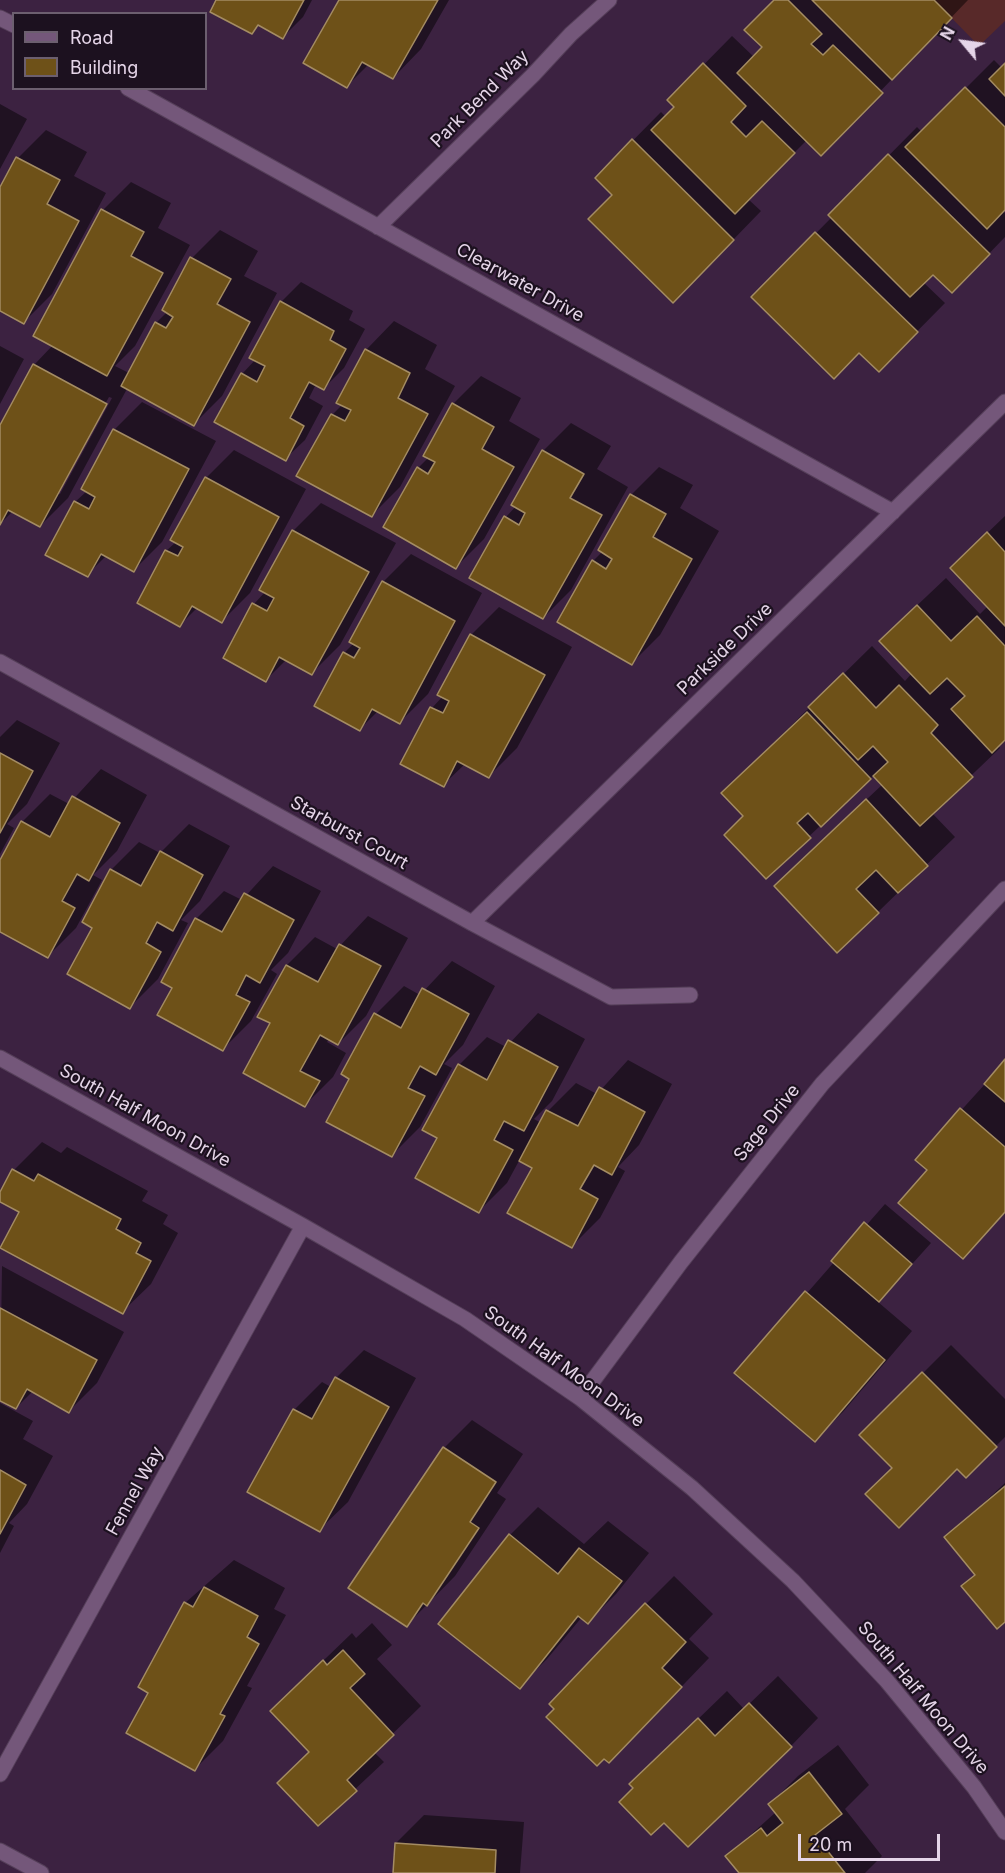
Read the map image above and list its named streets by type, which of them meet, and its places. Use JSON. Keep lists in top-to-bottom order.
{
  "streets": {
    "street": [
      "Park Bend Way",
      "Clearwater Drive",
      "Parkside Drive",
      "Starburst Court",
      "South Half Moon Drive",
      "Sage Drive",
      "Fennel Way"
    ]
  },
  "crossings": [
    ["Park Bend Way", "Clearwater Drive"],
    ["Clearwater Drive", "Parkside Drive"],
    ["Parkside Drive", "Starburst Court"],
    ["South Half Moon Drive", "Sage Drive"],
    ["South Half Moon Drive", "Fennel Way"]
  ],
  "legend": ["Road", "Building"],
  "scale_bar": "20 m",
  "north": "top left"
}
